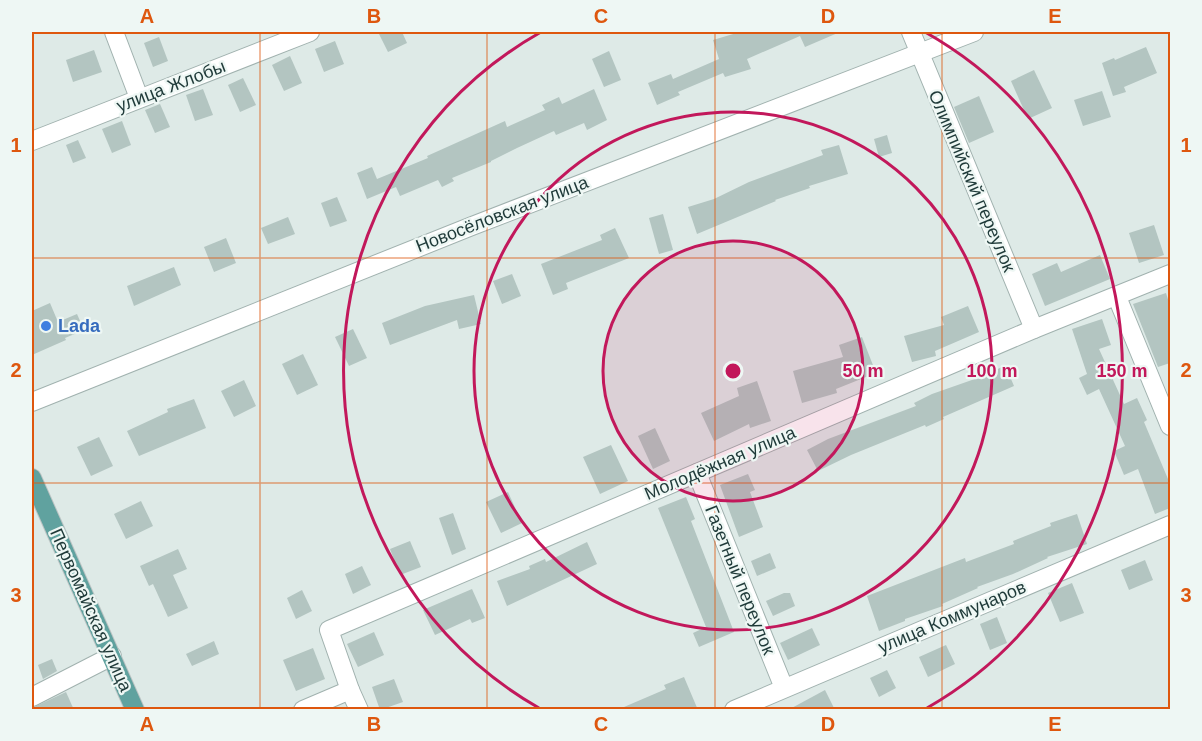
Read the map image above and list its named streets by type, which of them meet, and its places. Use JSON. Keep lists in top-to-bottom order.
{
  "streets": {
    "main road": ["Первомайская улица"],
    "street": [
      "улица Жлобы",
      "Олимпийский переулок",
      "Новосёловская улица",
      "Молодёжная улица",
      "Газетный переулок",
      "улица Коммунаров"
    ]
  },
  "crossings": [
    ["Олимпийский переулок", "Новосёловская улица"],
    ["Олимпийский переулок", "Молодёжная улица"],
    ["Молодёжная улица", "Газетный переулок"],
    ["Газетный переулок", "улица Коммунаров"]
  ],
  "places": ["Lada"],
  "grid": {
    "columns": [
      "A",
      "B",
      "C",
      "D",
      "E"
    ],
    "rows": ["1", "2", "3"]
  },
  "rings": ["50 m", "100 m", "150 m"]
}
